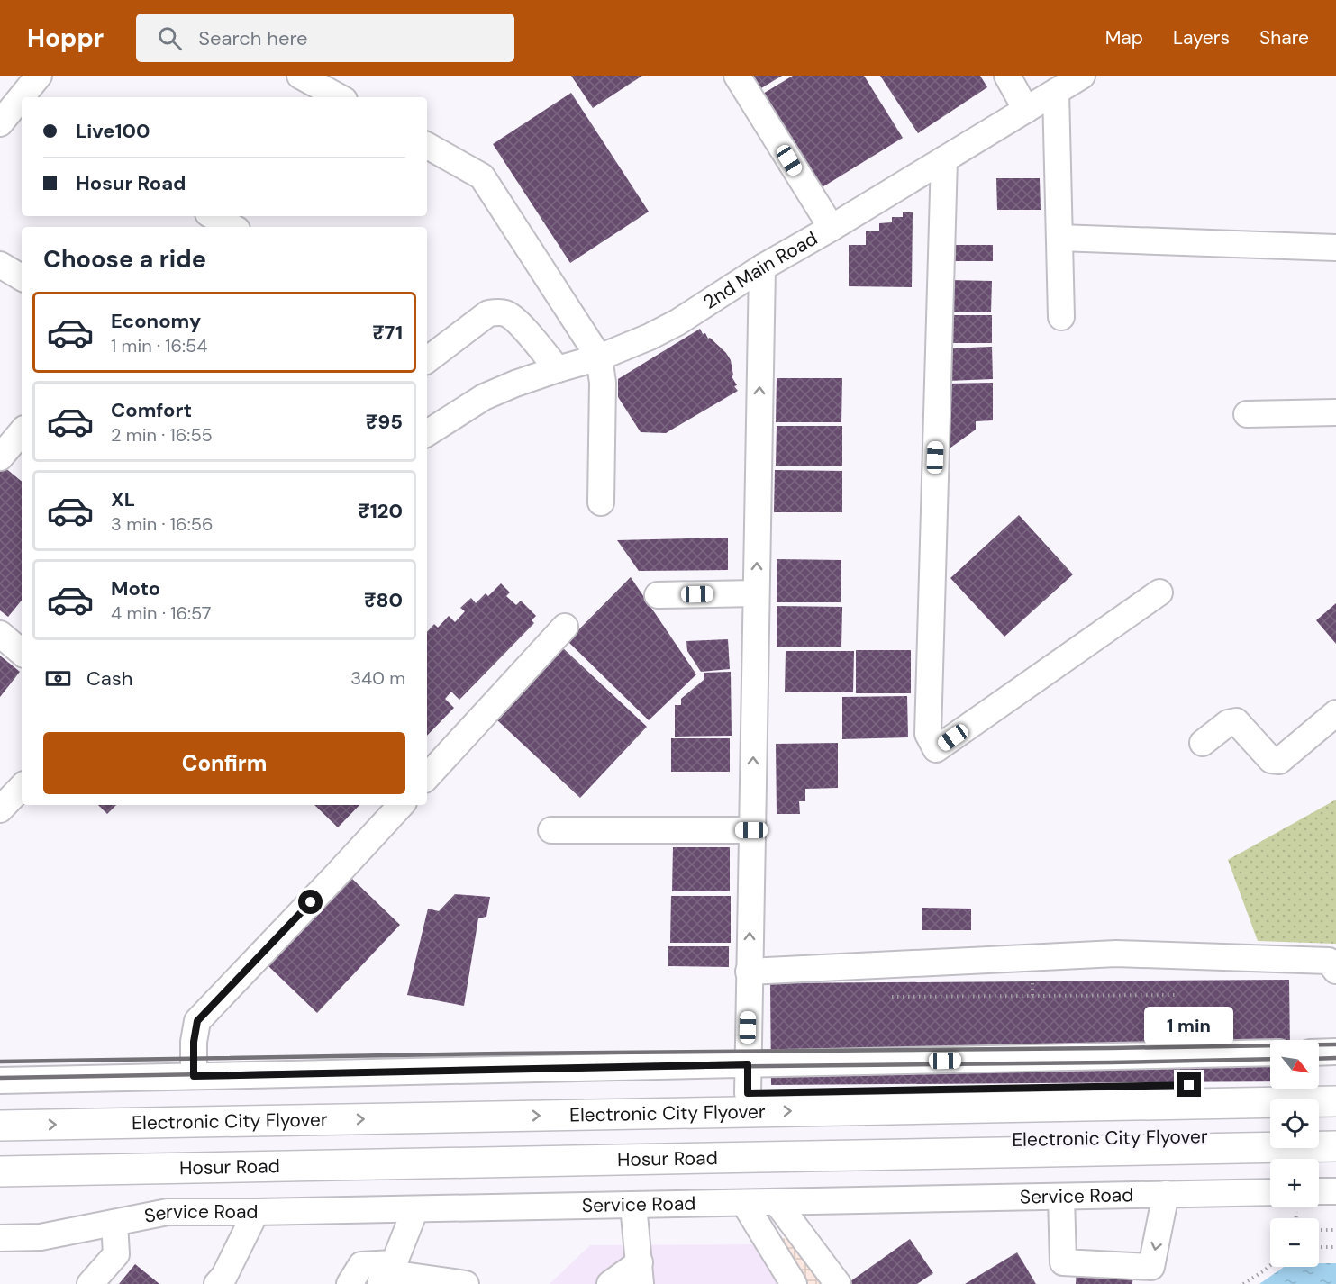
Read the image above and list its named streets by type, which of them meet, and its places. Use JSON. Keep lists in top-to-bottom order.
{
  "streets": {
    "highway": ["Electronic City Flyover", "Hosur Road"],
    "street": ["2nd Main Road", "Service Road"]
  },
  "north": "bottom right",
  "page": {
    "header": "Hoppr",
    "search": "Search here",
    "nav": ["Map", "Layers", "Share"],
    "banner": ["Live100", "Hosur Road"],
    "heading": "Choose a ride",
    "list": [
      {
        "name": "Economy",
        "note": "1 min · 16:54",
        "value": "₹71"
      },
      {
        "name": "Comfort",
        "note": "2 min · 16:55",
        "value": "₹95"
      },
      {
        "name": "XL",
        "note": "3 min · 16:56",
        "value": "₹120"
      },
      {
        "name": "Moto",
        "note": "4 min · 16:57",
        "value": "₹80"
      }
    ],
    "pay": ["Cash", "340 m"],
    "buttons": "Confirm",
    "bubble": "1 min",
    "map_buttons": ["+", "−"]
  }
}
